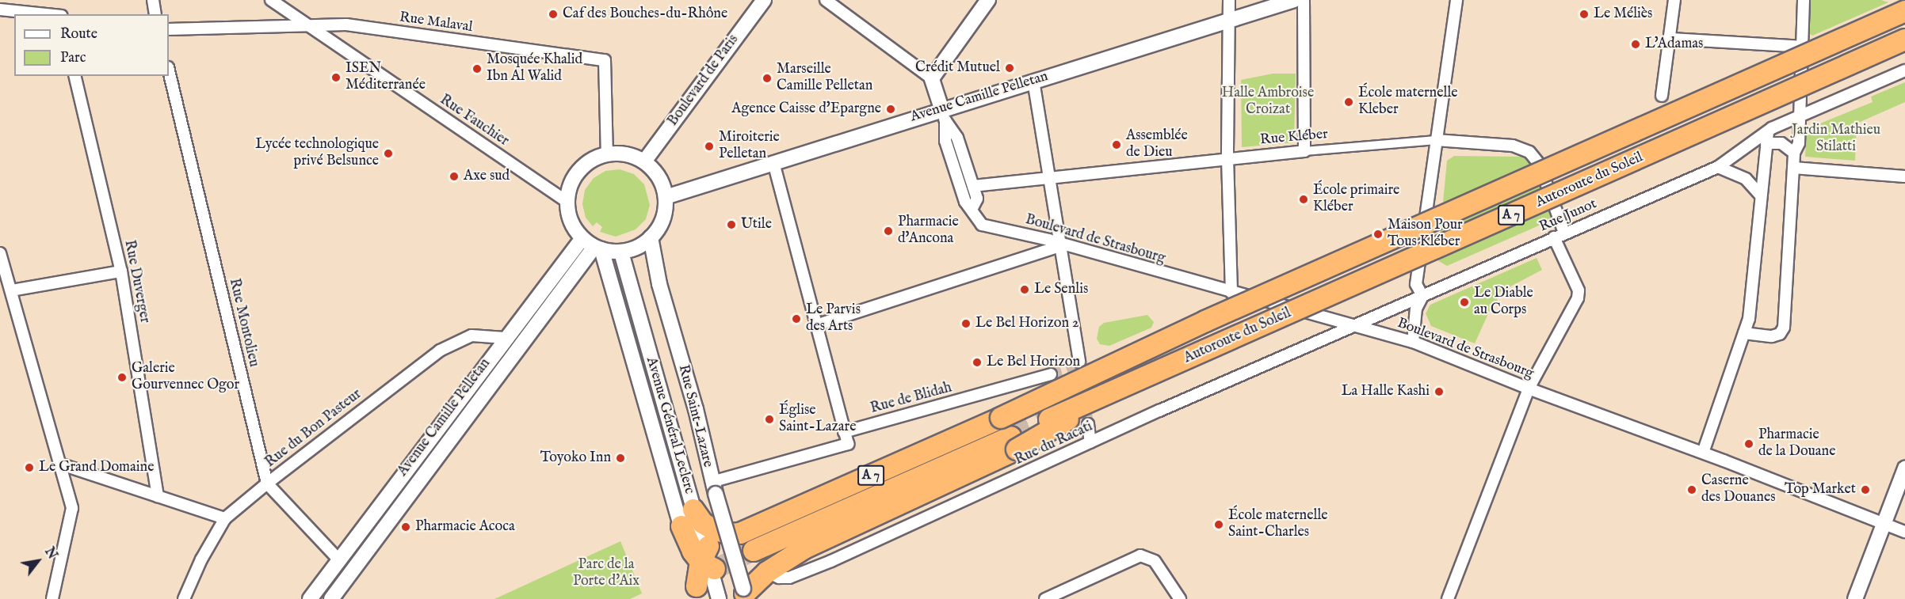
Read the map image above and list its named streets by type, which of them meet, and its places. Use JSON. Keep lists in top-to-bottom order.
{
  "streets": {
    "highway": ["Autoroute du Soleil", "A 7"],
    "street": [
      "Rue Malaval",
      "Boulevard de Paris",
      "Avenue Camille Pelletan",
      "Rue Fauchier",
      "Rue Kléber",
      "Rue Junot",
      "Boulevard de Strasbourg",
      "Rue Duverger",
      "Rue Montolieu",
      "Rue de Blidah",
      "Rue Saint-Lazare",
      "Avenue Général Leclerc",
      "Rue du Bon Pasteur",
      "Rue du Racati"
    ]
  },
  "crossings": [
    ["Rue Malaval", "Boulevard de Paris"],
    ["Rue Malaval", "Avenue Camille Pelletan"],
    ["Rue Malaval", "Rue Fauchier"],
    ["Rue Malaval", "Rue Saint-Lazare"],
    ["Rue Malaval", "Avenue Général Leclerc"],
    ["Boulevard de Paris", "Avenue Camille Pelletan"],
    ["Boulevard de Paris", "Rue Fauchier"],
    ["Boulevard de Paris", "Rue Saint-Lazare"],
    ["Boulevard de Paris", "Avenue Général Leclerc"],
    ["Avenue Camille Pelletan", "Rue Fauchier"],
    ["Avenue Camille Pelletan", "Rue Montolieu"],
    ["Avenue Camille Pelletan", "Rue Saint-Lazare"],
    ["Avenue Camille Pelletan", "Avenue Général Leclerc"],
    ["Avenue Camille Pelletan", "Rue du Bon Pasteur"],
    ["Rue Fauchier", "Rue Saint-Lazare"],
    ["Rue Fauchier", "Avenue Général Leclerc"],
    ["Rue Kléber", "Rue Junot"],
    ["Autoroute du Soleil", "A 7"],
    ["Autoroute du Soleil", "Avenue Général Leclerc"],
    ["Rue Junot", "Boulevard de Strasbourg"],
    ["Rue Junot", "Rue du Racati"],
    ["Boulevard de Strasbourg", "Rue du Racati"],
    ["Rue Montolieu", "Rue du Bon Pasteur"],
    ["Rue Saint-Lazare", "Avenue Général Leclerc"]
  ],
  "parks": ["Halle Ambroise Croizat", "Jardin Mathieu Stilatti", "Parc de la Porte d'Aix"],
  "places": [
    "Caf des Bouches-du-Rhône",
    "Le Méliès",
    "L'Adamas",
    "Crédit Mutuel",
    "Mosquée Khalid Ibn Al Walid",
    "ISEN Méditerranée",
    "Marseille Camille Pelletan",
    "École maternelle Kleber",
    "Agence Caisse d'Epargne",
    "Assemblée de Dieu",
    "Miroiterie Pelletan",
    "Lycée technologique privé Belsunce",
    "Axe sud",
    "École primaire Kléber",
    "Utile",
    "Pharmacie d'Ancona",
    "Maison Pour Tous Kléber",
    "Le Senlis",
    "Le Diable au Corps",
    "Le Parvis des Arts",
    "Le Bel Horizon 2",
    "Le Bel Horizon",
    "Galerie Gourvennec Ogor",
    "La Halle Kashi",
    "Église Saint-Lazare",
    "Pharmacie de la Douane",
    "Toyoko Inn",
    "Le Grand Domaine",
    "Caserne des Douanes",
    "Top Market",
    "École maternelle Saint-Charles",
    "Pharmacie Acoca"
  ],
  "legend": ["Route", "Parc"],
  "north": "top right"
}
